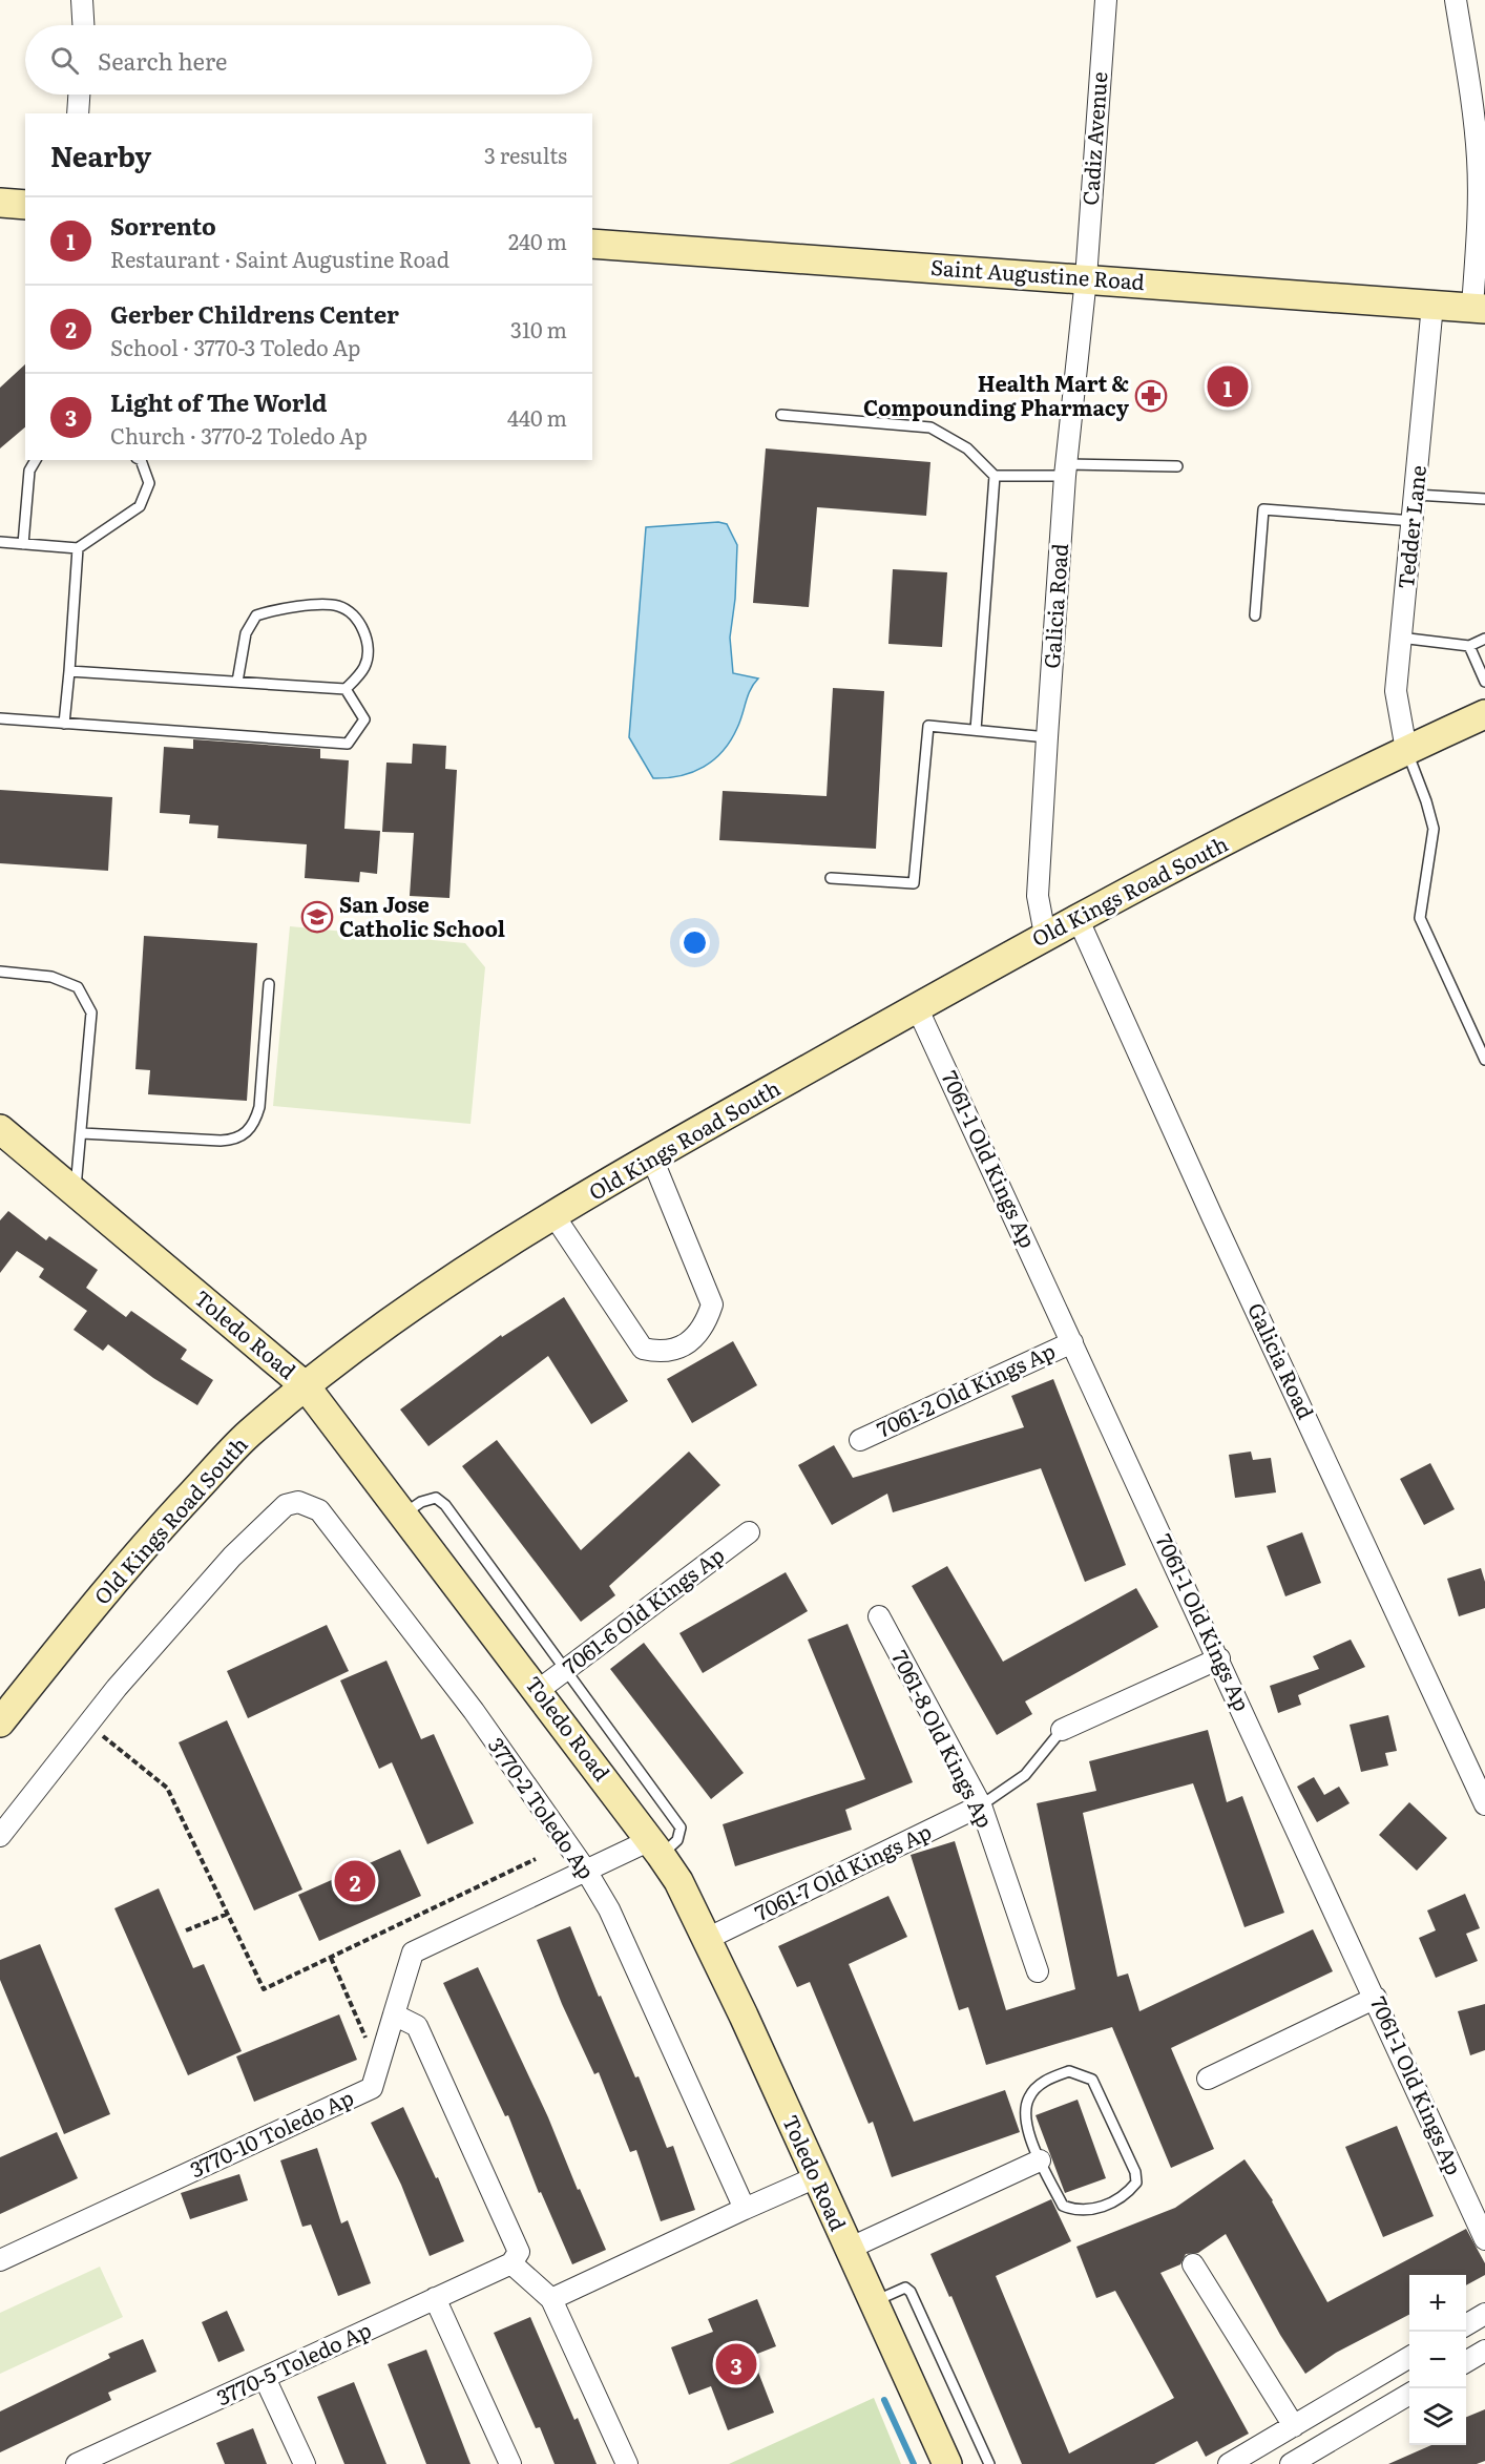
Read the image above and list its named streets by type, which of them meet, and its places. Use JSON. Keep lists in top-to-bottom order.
{
  "streets": {
    "street": [
      "Cadiz Avenue",
      "Saint Augustine Road",
      "Tedder Lane",
      "Galicia Road",
      "Old Kings Road South",
      "7061-1 Old Kings Ap",
      "Toledo Road",
      "7061-2 Old Kings Ap",
      "7061-6 Old Kings Ap",
      "7061-8 Old Kings Ap",
      "3770-2 Toledo Ap",
      "7061-7 Old Kings Ap",
      "3770-10 Toledo Ap",
      "3770-5 Toledo Ap"
    ]
  },
  "crossings": [
    ["Cadiz Avenue", "Saint Augustine Road"],
    ["Cadiz Avenue", "Galicia Road"],
    ["Saint Augustine Road", "Tedder Lane"],
    ["Saint Augustine Road", "Galicia Road"],
    ["Tedder Lane", "Old Kings Road South"],
    ["Galicia Road", "Old Kings Road South"],
    ["Old Kings Road South", "7061-1 Old Kings Ap"],
    ["Old Kings Road South", "Toledo Road"],
    ["7061-1 Old Kings Ap", "7061-2 Old Kings Ap"],
    ["Toledo Road", "7061-6 Old Kings Ap"],
    ["Toledo Road", "7061-7 Old Kings Ap"],
    ["Toledo Road", "3770-10 Toledo Ap"],
    ["7061-8 Old Kings Ap", "7061-7 Old Kings Ap"],
    ["3770-2 Toledo Ap", "3770-10 Toledo Ap"]
  ],
  "places": {
    "pharmacy": ["Health Mart & Compounding Pharmacy"],
    "school or university": ["San Jose Catholic School"]
  },
  "page": {
    "search": "Search here",
    "heading": ["Nearby", "3 results"],
    "list": [
      {
        "mark": "1",
        "name": "Sorrento",
        "note": "Restaurant · Saint Augustine Road",
        "value": "240 m"
      },
      {
        "mark": "2",
        "name": "Gerber Childrens Center",
        "note": "School · 3770-3 Toledo Ap",
        "value": "310 m"
      },
      {
        "mark": "3",
        "name": "Light of The World",
        "note": "Church · 3770-2 Toledo Ap",
        "value": "440 m"
      }
    ],
    "pins": ["1", "2", "3"],
    "map_buttons": ["+", "−"]
  }
}
